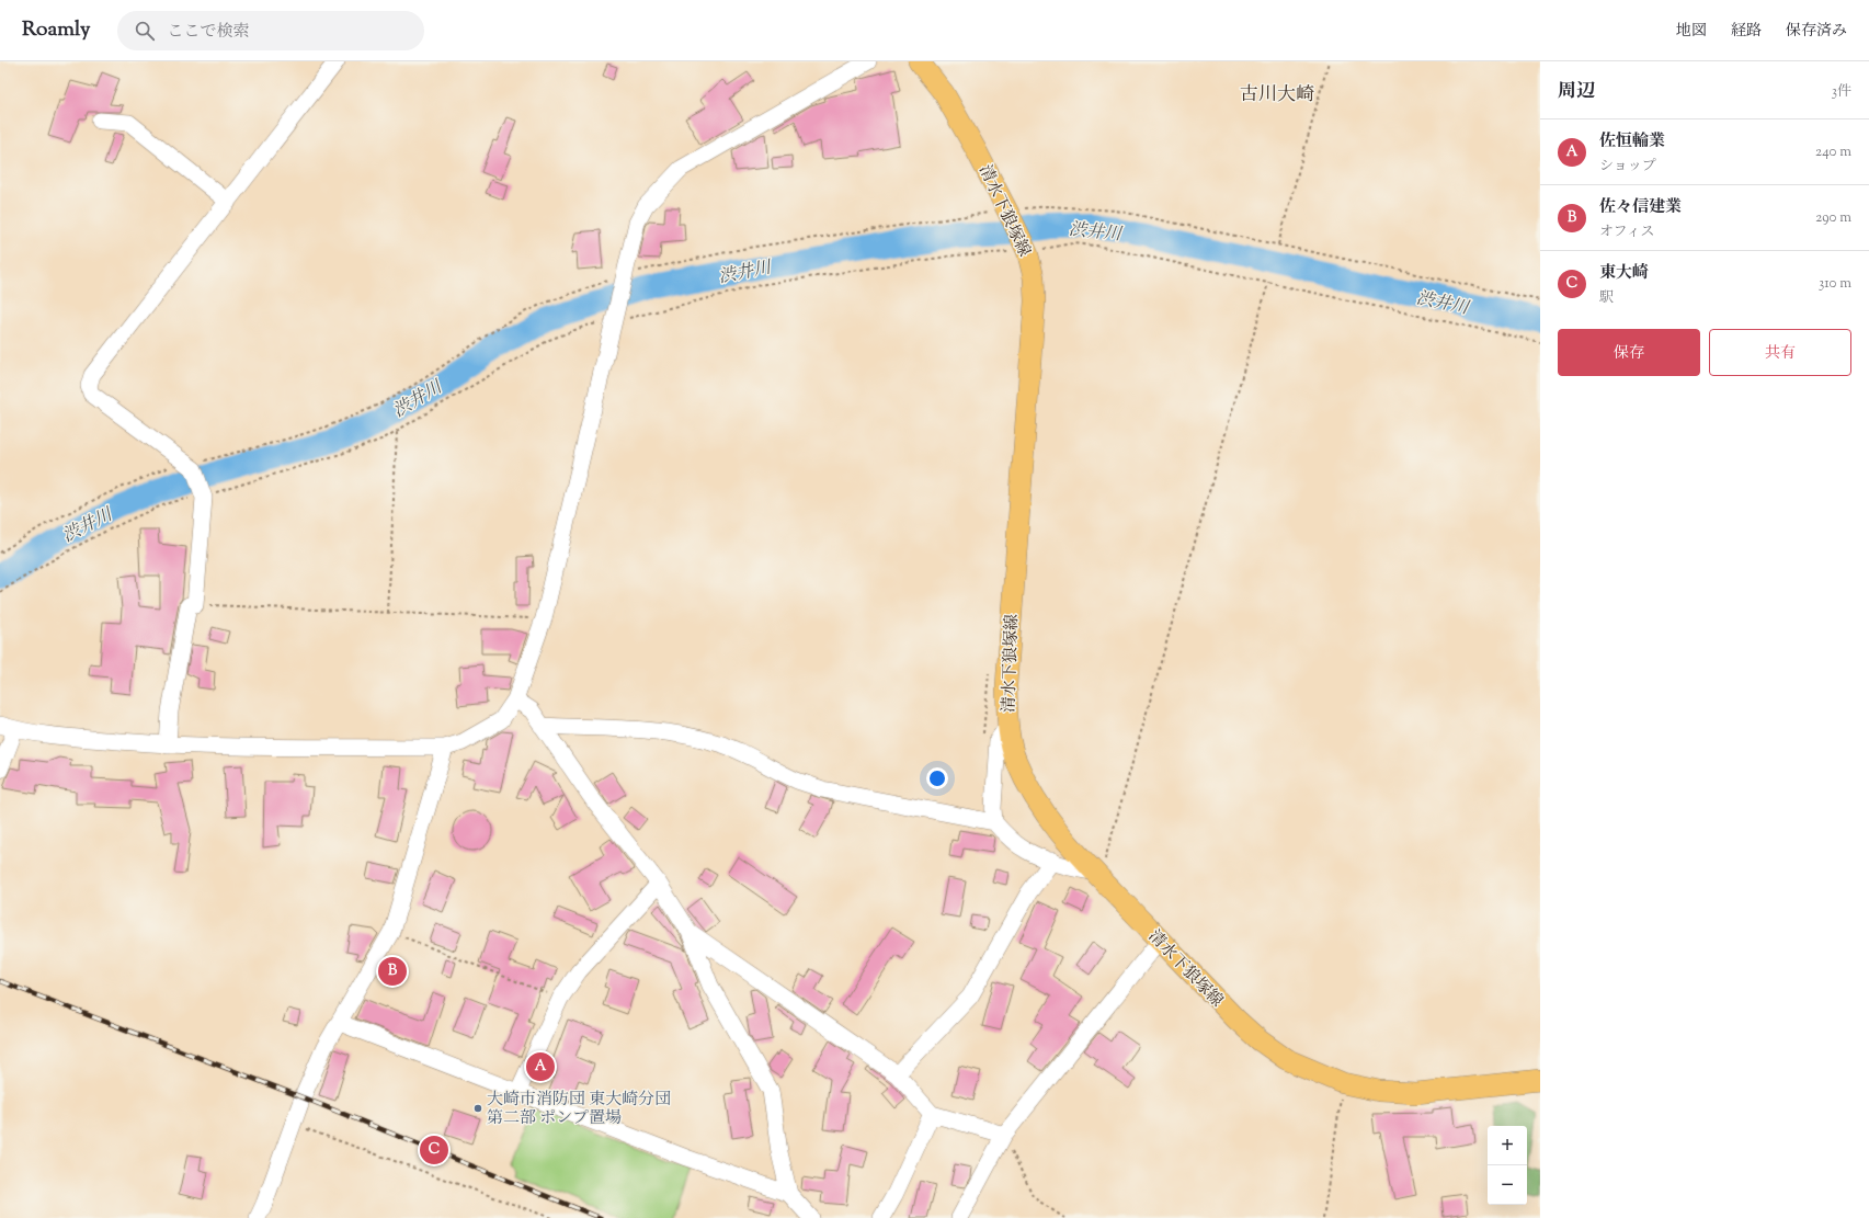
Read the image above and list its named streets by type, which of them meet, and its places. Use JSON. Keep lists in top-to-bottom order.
{
  "streets": {
    "main road": ["清水下狼塚線"]
  },
  "districts": ["古川大崎"],
  "water": ["渋井川"],
  "places": ["大崎市消防団 東大崎分団 第二部 ポンプ置場"],
  "page": {
    "header": "Roamly",
    "search": "ここで検索",
    "nav": ["地図", "経路", "保存済み"],
    "heading": ["周辺", "3件"],
    "list": [
      {
        "mark": "A",
        "name": "佐恒輪業",
        "note": "ショップ",
        "value": "240 m"
      },
      {
        "mark": "B",
        "name": "佐々信建業",
        "note": "オフィス",
        "value": "290 m"
      },
      {
        "mark": "C",
        "name": "東大崎",
        "note": "駅",
        "value": "310 m"
      }
    ],
    "buttons": ["保存", "共有"],
    "pins": ["B", "A", "C"],
    "map_buttons": ["+", "−"]
  }
}
